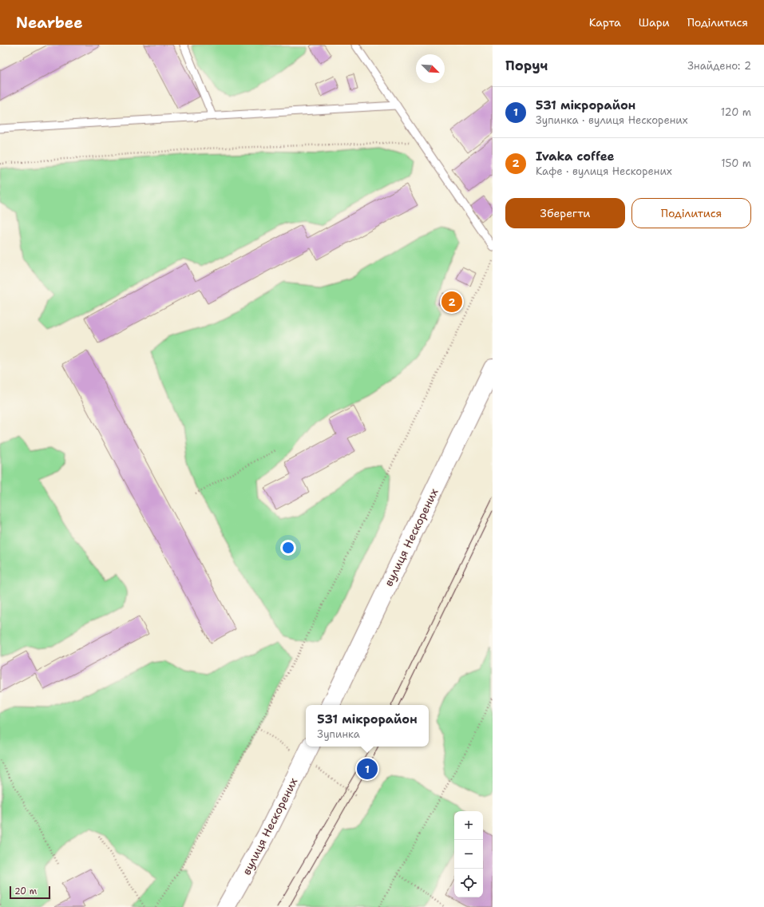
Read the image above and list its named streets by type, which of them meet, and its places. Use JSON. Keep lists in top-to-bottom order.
{
  "streets": {
    "main road": ["вулиця Нескорених"]
  },
  "scale_bar": "20 m",
  "north": "bottom right",
  "page": {
    "header": "Nearbee",
    "nav": ["Карта", "Шари", "Поділитися"],
    "heading": ["Поруч", "Знайдено: 2"],
    "list": [
      {
        "mark": "1",
        "name": "531 мікрорайон",
        "note": "Зупинка · вулиця Нескорених",
        "value": "120 m"
      },
      {
        "mark": "2",
        "name": "Ivaka coffee",
        "note": "Кафе · вулиця Нескорених",
        "value": "150 m"
      }
    ],
    "buttons": ["Зберегти", "Поділитися"],
    "pins": ["2", "1"],
    "popup": ["531 мікрорайон", "Зупинка"],
    "map_buttons": ["+", "−"],
    "scale": "20 m"
  }
}
